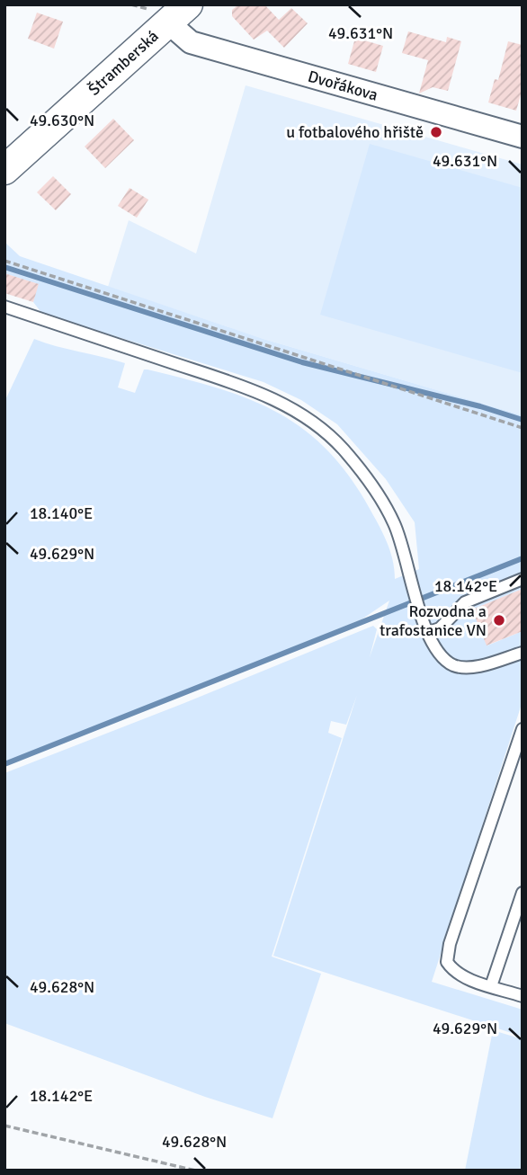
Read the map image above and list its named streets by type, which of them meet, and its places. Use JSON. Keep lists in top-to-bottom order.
{
  "streets": {
    "street": ["Štramberská", "Dvořákova"]
  },
  "crossings": [
    ["Štramberská", "Dvořákova"]
  ],
  "places": ["u fotbalového hřiště", "Rozvodna a trafostanice VN"],
  "coordinates": [
    "49.631°N",
    "49.630°N",
    "18.140°E",
    "49.629°N",
    "18.142°E",
    "49.628°N"
  ]
}
